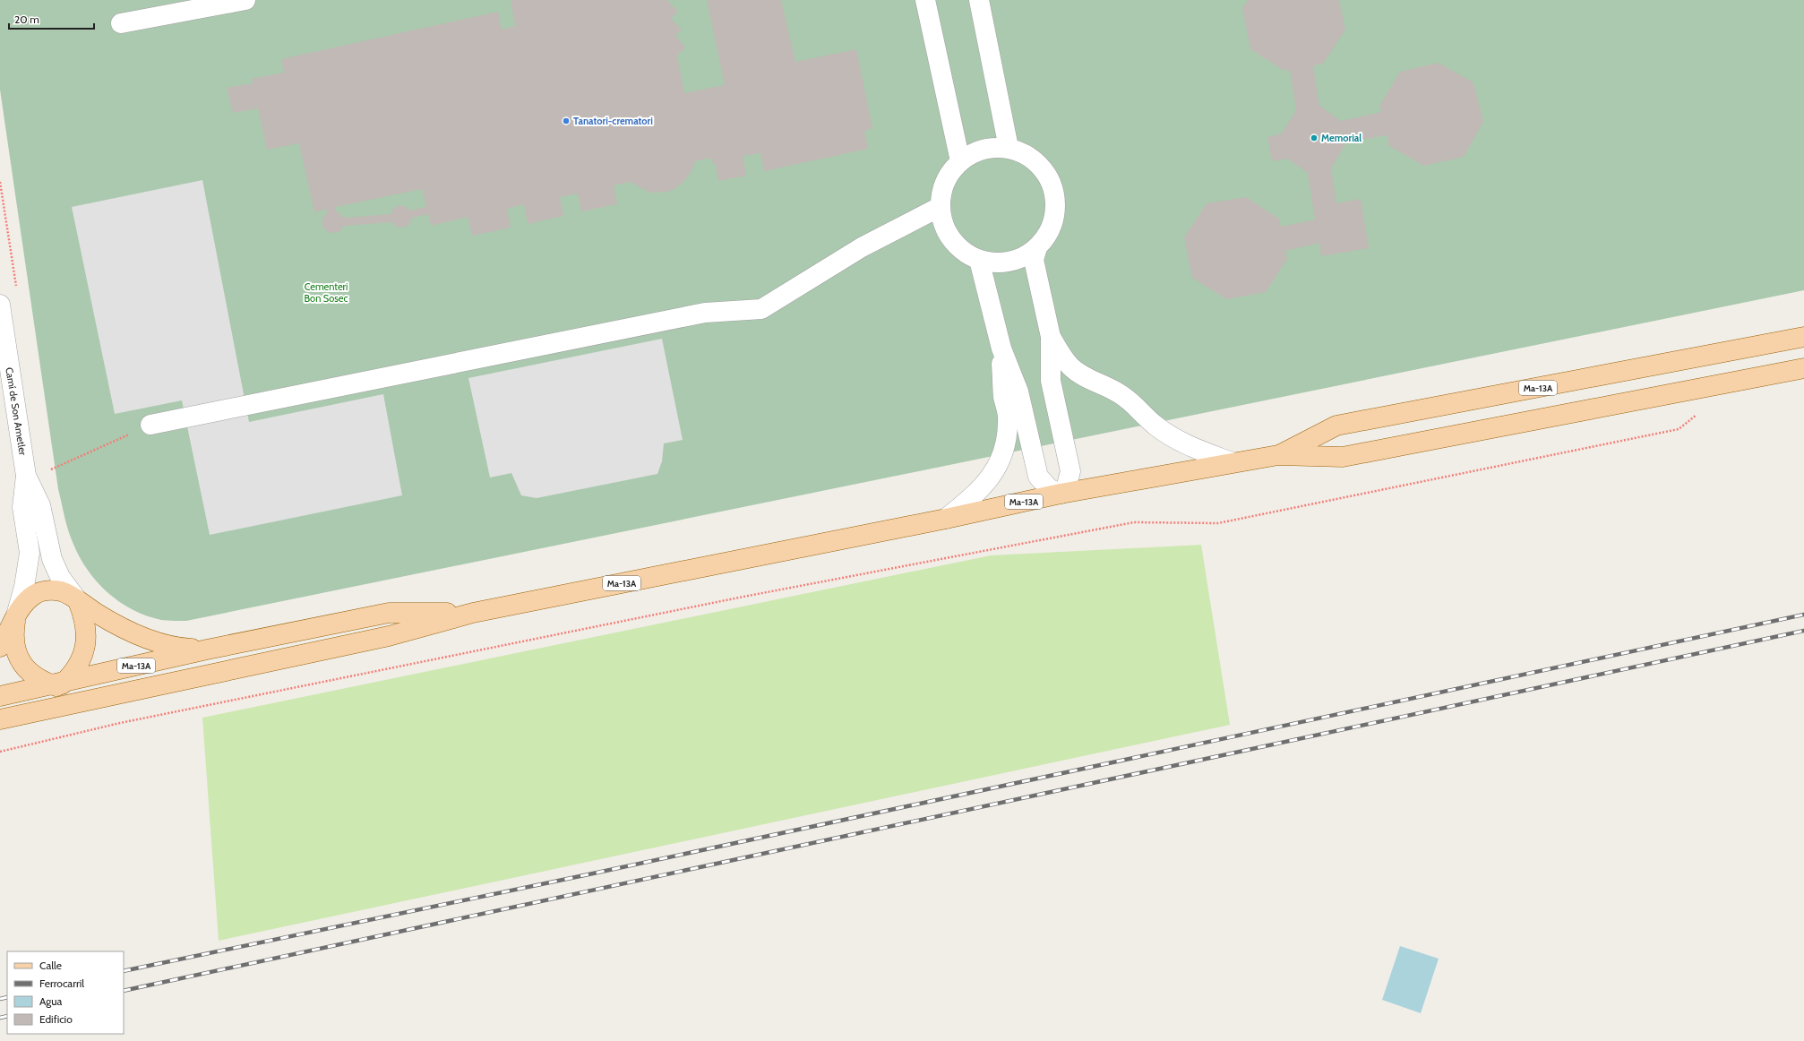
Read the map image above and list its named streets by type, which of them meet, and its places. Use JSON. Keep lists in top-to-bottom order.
{
  "streets": {
    "main road": ["Ma-13A"],
    "street": ["Camí de Son Ametler"]
  },
  "parks": ["Cementeri Bon Sosec"],
  "places": ["Tanatori-crematori", "Memorial"],
  "legend": [
    "Calle",
    "Ferrocarril",
    "Agua",
    "Edificio"
  ],
  "scale_bar": "20 m"
}
